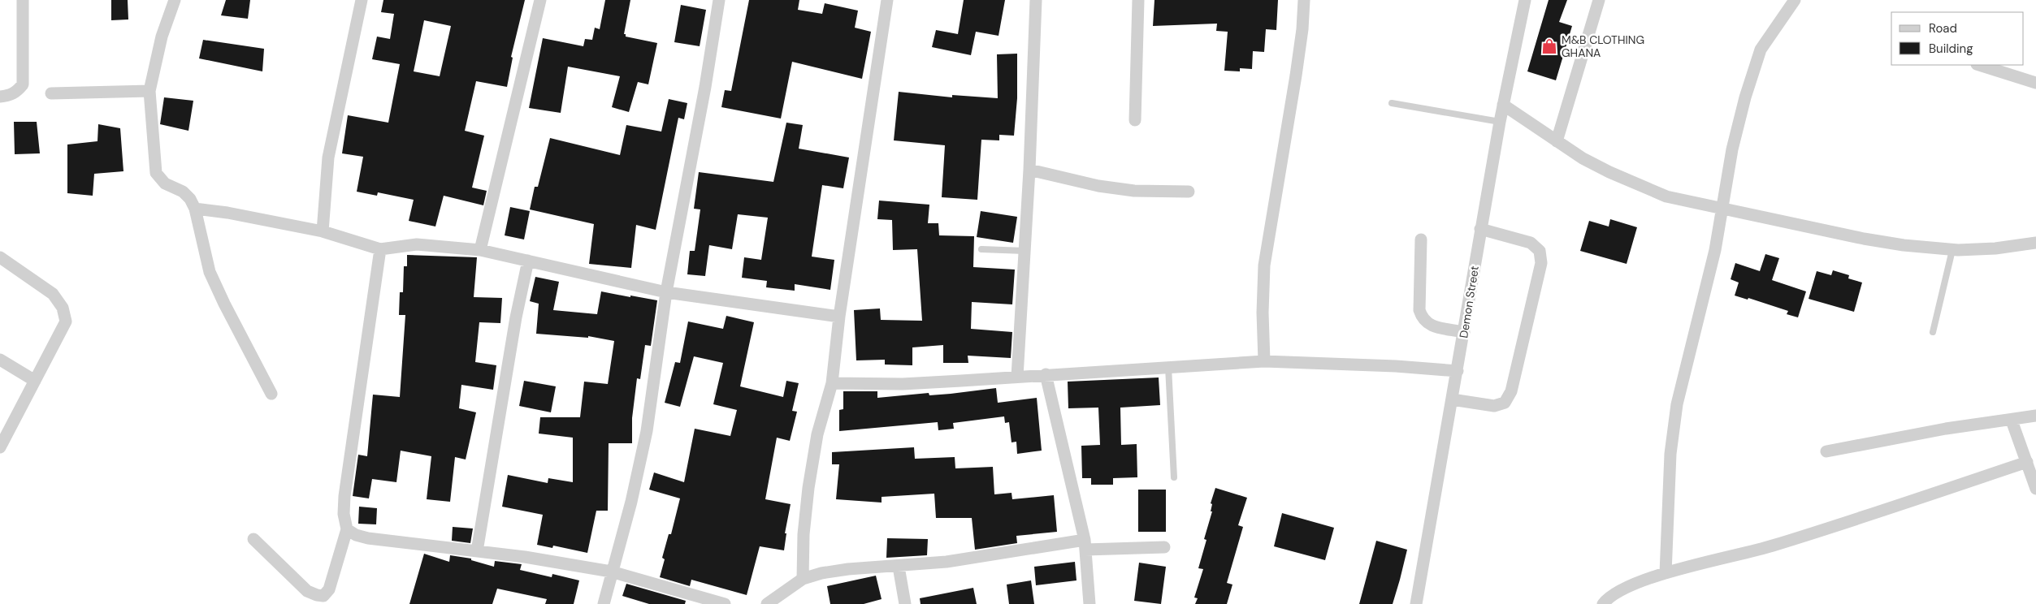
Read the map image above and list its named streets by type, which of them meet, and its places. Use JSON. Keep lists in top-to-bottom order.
{
  "streets": {
    "street": ["Demon Street"]
  },
  "places": {
    "shop": ["M&B CLOTHING GHANA"]
  },
  "legend": ["Road", "Building"]
}
